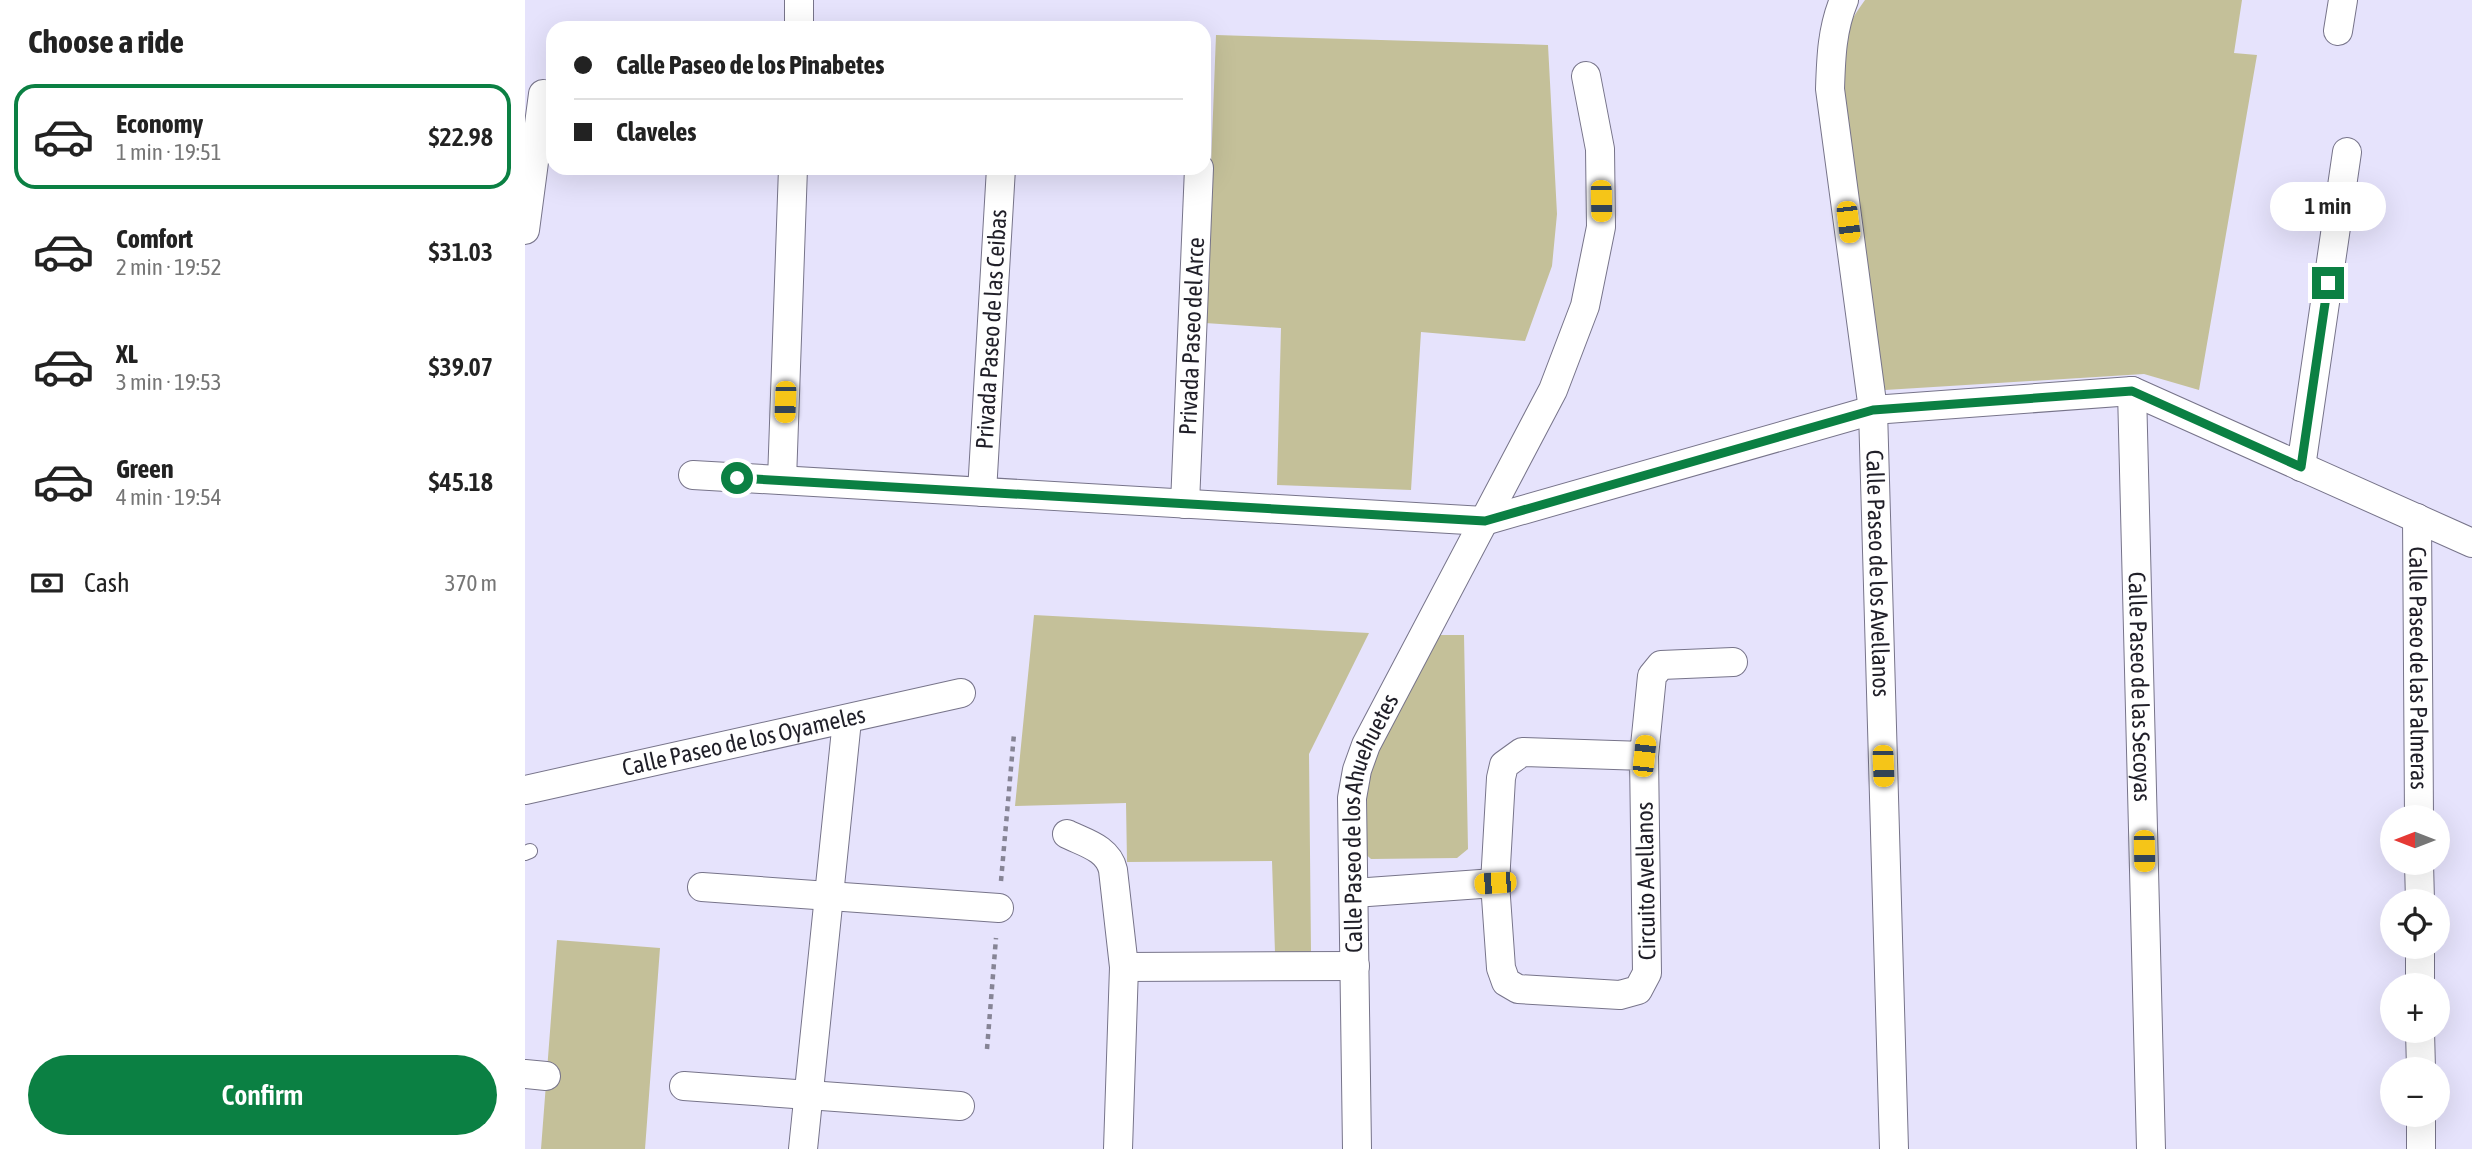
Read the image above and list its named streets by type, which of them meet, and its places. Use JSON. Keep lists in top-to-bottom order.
{
  "streets": {
    "street": [
      "Privada Paseo de las Ceibas",
      "Privada Paseo del Arce",
      "Calle Paseo de los Avellanos",
      "Calle Paseo de las Palmeras",
      "Calle Paseo de las Secoyas",
      "Calle Paseo de los Oyameles",
      "Calle Paseo de los Ahuehuetes",
      "Circuito Avellanos"
    ]
  },
  "north": "left",
  "page": {
    "heading": "Choose a ride",
    "banner": ["Calle Paseo de los Pinabetes", "Claveles"],
    "list": [
      {
        "name": "Economy",
        "note": "1 min · 19:51",
        "value": "$22.98"
      },
      {
        "name": "Comfort",
        "note": "2 min · 19:52",
        "value": "$31.03"
      },
      {
        "name": "XL",
        "note": "3 min · 19:53",
        "value": "$39.07"
      },
      {
        "name": "Green",
        "note": "4 min · 19:54",
        "value": "$45.18"
      }
    ],
    "bubble": "1 min",
    "pay": ["Cash", "370 m"],
    "map_buttons": ["+", "−"],
    "buttons": "Confirm"
  }
}
